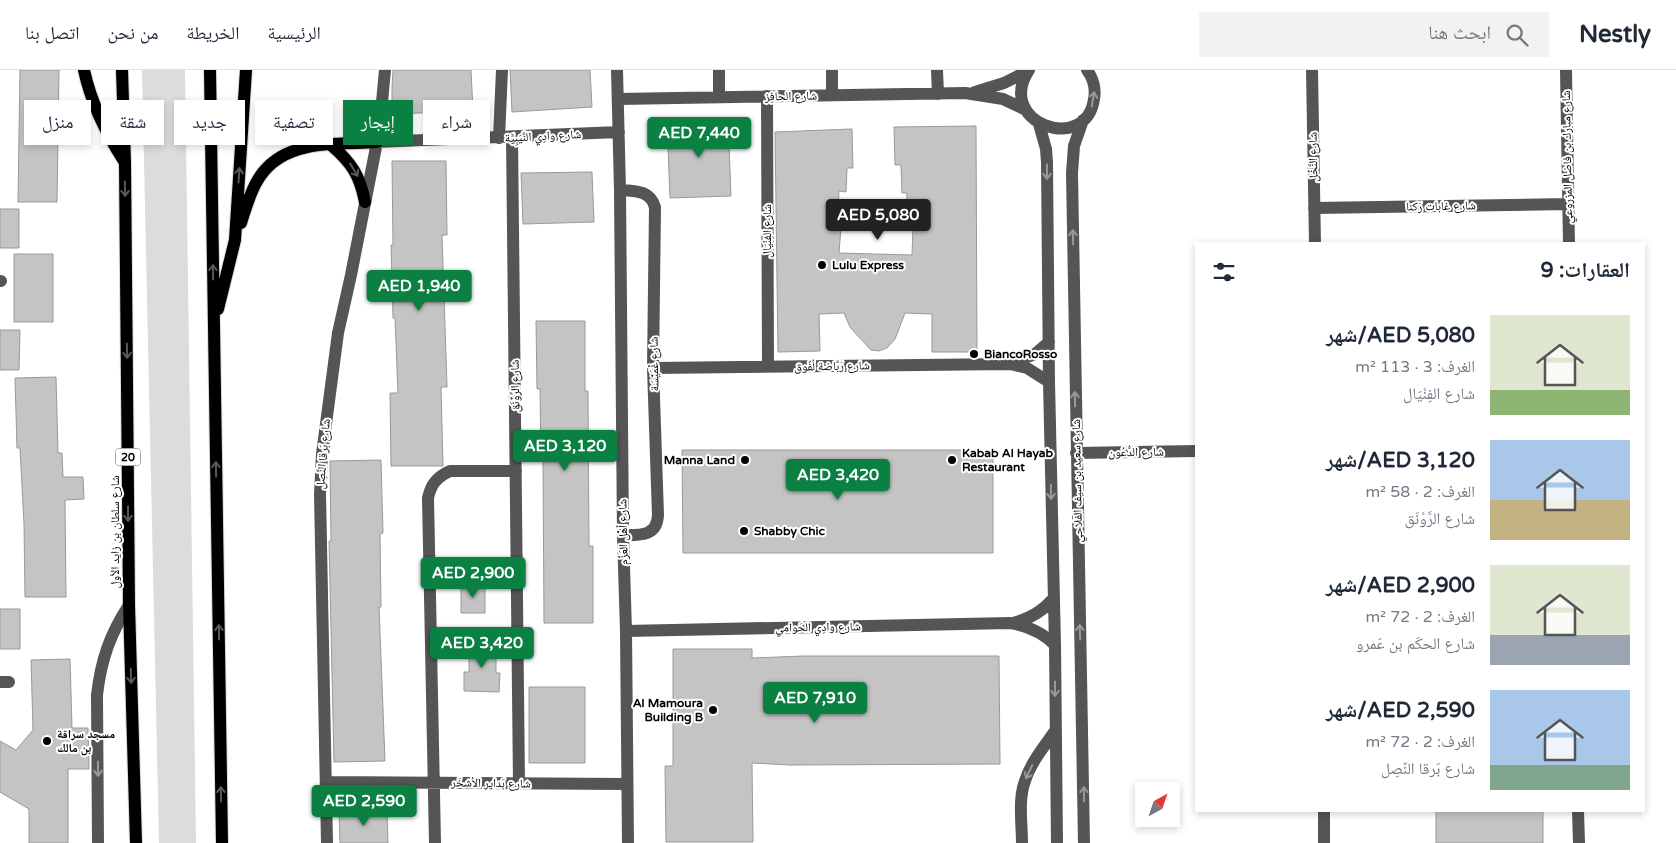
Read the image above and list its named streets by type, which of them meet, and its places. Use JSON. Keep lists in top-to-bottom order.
{
  "streets": {
    "main road": ["20", "شارع سلطان بن زايد الأول"],
    "street": [
      "شارع الحافِز",
      "شارع وادِي النِّيَبِيَّة",
      "شارع النَّخْل",
      "شارع مبارك بن فاضل المزروعي",
      "شارع غابات رَكنا",
      "شارع الفِنْيَال",
      "شارع غْمَيْسَة",
      "شارع رَبَّاضة لُفُوق",
      "شارع الرَّوْنَق",
      "شارع الدُّعُون",
      "شارع بَرقا النِّصِل",
      "شارع سعيد بن سيف الفلاحي",
      "شارع أهْل العَزْم",
      "شارع وادِي الحَوامي",
      "شارع بَداير الأشخَر"
    ]
  },
  "crossings": [
    ["شارع الحافِز", "شارع الفِنْيَال"],
    ["شارع الحافِز", "شارع أهْل العَزْم"],
    ["شارع وادِي النِّيَبِيَّة", "شارع الرَّوْنَق"],
    ["شارع وادِي النِّيَبِيَّة", "شارع أهْل العَزْم"],
    ["شارع النَّخْل", "شارع غابات رَكنا"],
    ["شارع مبارك بن فاضل المزروعي", "شارع غابات رَكنا"],
    ["شارع الفِنْيَال", "شارع رَبَّاضة لُفُوق"],
    ["شارع غْمَيْسَة", "شارع رَبَّاضة لُفُوق"],
    ["شارع غْمَيْسَة", "شارع أهْل العَزْم"],
    ["شارع رَبَّاضة لُفُوق", "شارع سعيد بن سيف الفلاحي"],
    ["شارع الرَّوْنَق", "شارع بَداير الأشخَر"],
    ["شارع الدُّعُون", "شارع سعيد بن سيف الفلاحي"],
    ["شارع بَرقا النِّصِل", "شارع بَداير الأشخَر"],
    ["شارع سعيد بن سيف الفلاحي", "شارع وادِي الحَوامي"],
    ["شارع أهْل العَزْم", "شارع وادِي الحَوامي"],
    ["شارع أهْل العَزْم", "شارع بَداير الأشخَر"]
  ],
  "places": [
    "Lulu Express",
    "BiancoRosso",
    "Manna Land",
    "Kabab Al Hayab Restaurant",
    "Shabby Chic",
    "Al Mamoura Building B",
    "مسجد سراقة بن مالك"
  ],
  "north": "top right",
  "page": {
    "header": "Nestly",
    "search": "ابحث هنا",
    "nav": [
      "الرئيسية",
      "الخريطة",
      "من نحن",
      "اتصل بنا"
    ],
    "chip": [
      "شراء",
      "إيجار",
      "تصفية",
      "جديد",
      "شقة",
      "منزل"
    ],
    "price": [
      "AED 7,440",
      "AED 5,080",
      "AED 1,940",
      "AED 3,120",
      "AED 3,420",
      "AED 2,900",
      "AED 3,420",
      "AED 7,910",
      "AED 2,590"
    ],
    "heading": "العقارات: 9",
    "list": [
      {
        "name": "AED 5,080/شهر",
        "note": "الغرف: 3 · 113 m² · شارع الفِنْيَال"
      },
      {
        "name": "AED 3,120/شهر",
        "note": "الغرف: 2 · 58 m² · شارع الرَّوْنَق"
      },
      {
        "name": "AED 2,900/شهر",
        "note": "الغرف: 2 · 72 m² · شارع الحكَم بن عَمرو"
      },
      {
        "name": "AED 2,590/شهر",
        "note": "الغرف: 2 · 72 m² · شارع بَرقا النِّصِل"
      }
    ]
  }
}
